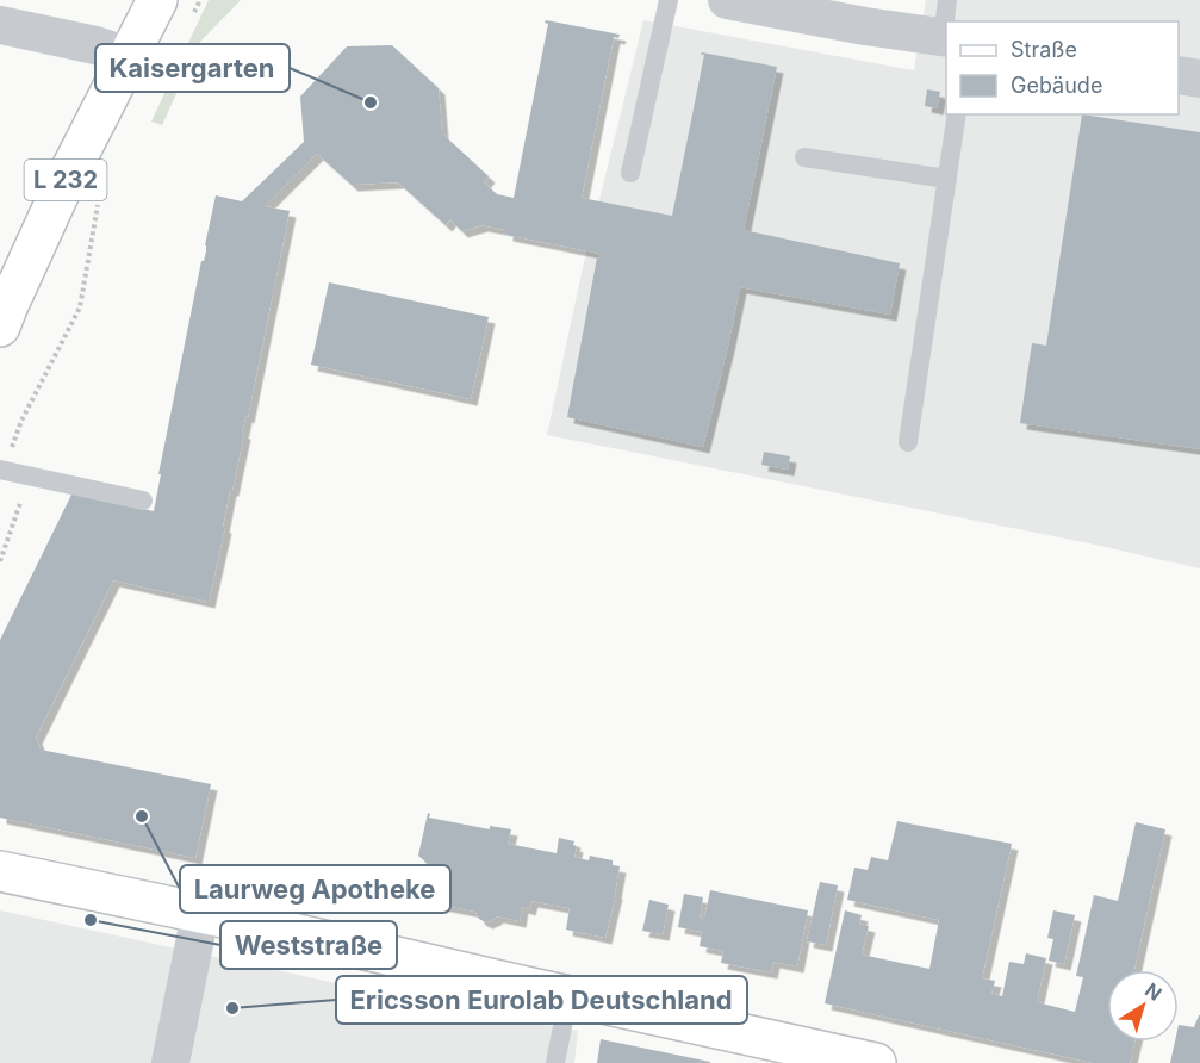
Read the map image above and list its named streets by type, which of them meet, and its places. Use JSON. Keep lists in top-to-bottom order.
{
  "streets": {
    "main road": ["L 232"]
  },
  "places": [
    "Kaisergarten",
    "Laurweg Apotheke",
    "Weststraße",
    "Ericsson Eurolab Deutschland"
  ],
  "legend": ["Straße", "Gebäude"],
  "north": "top right"
}
